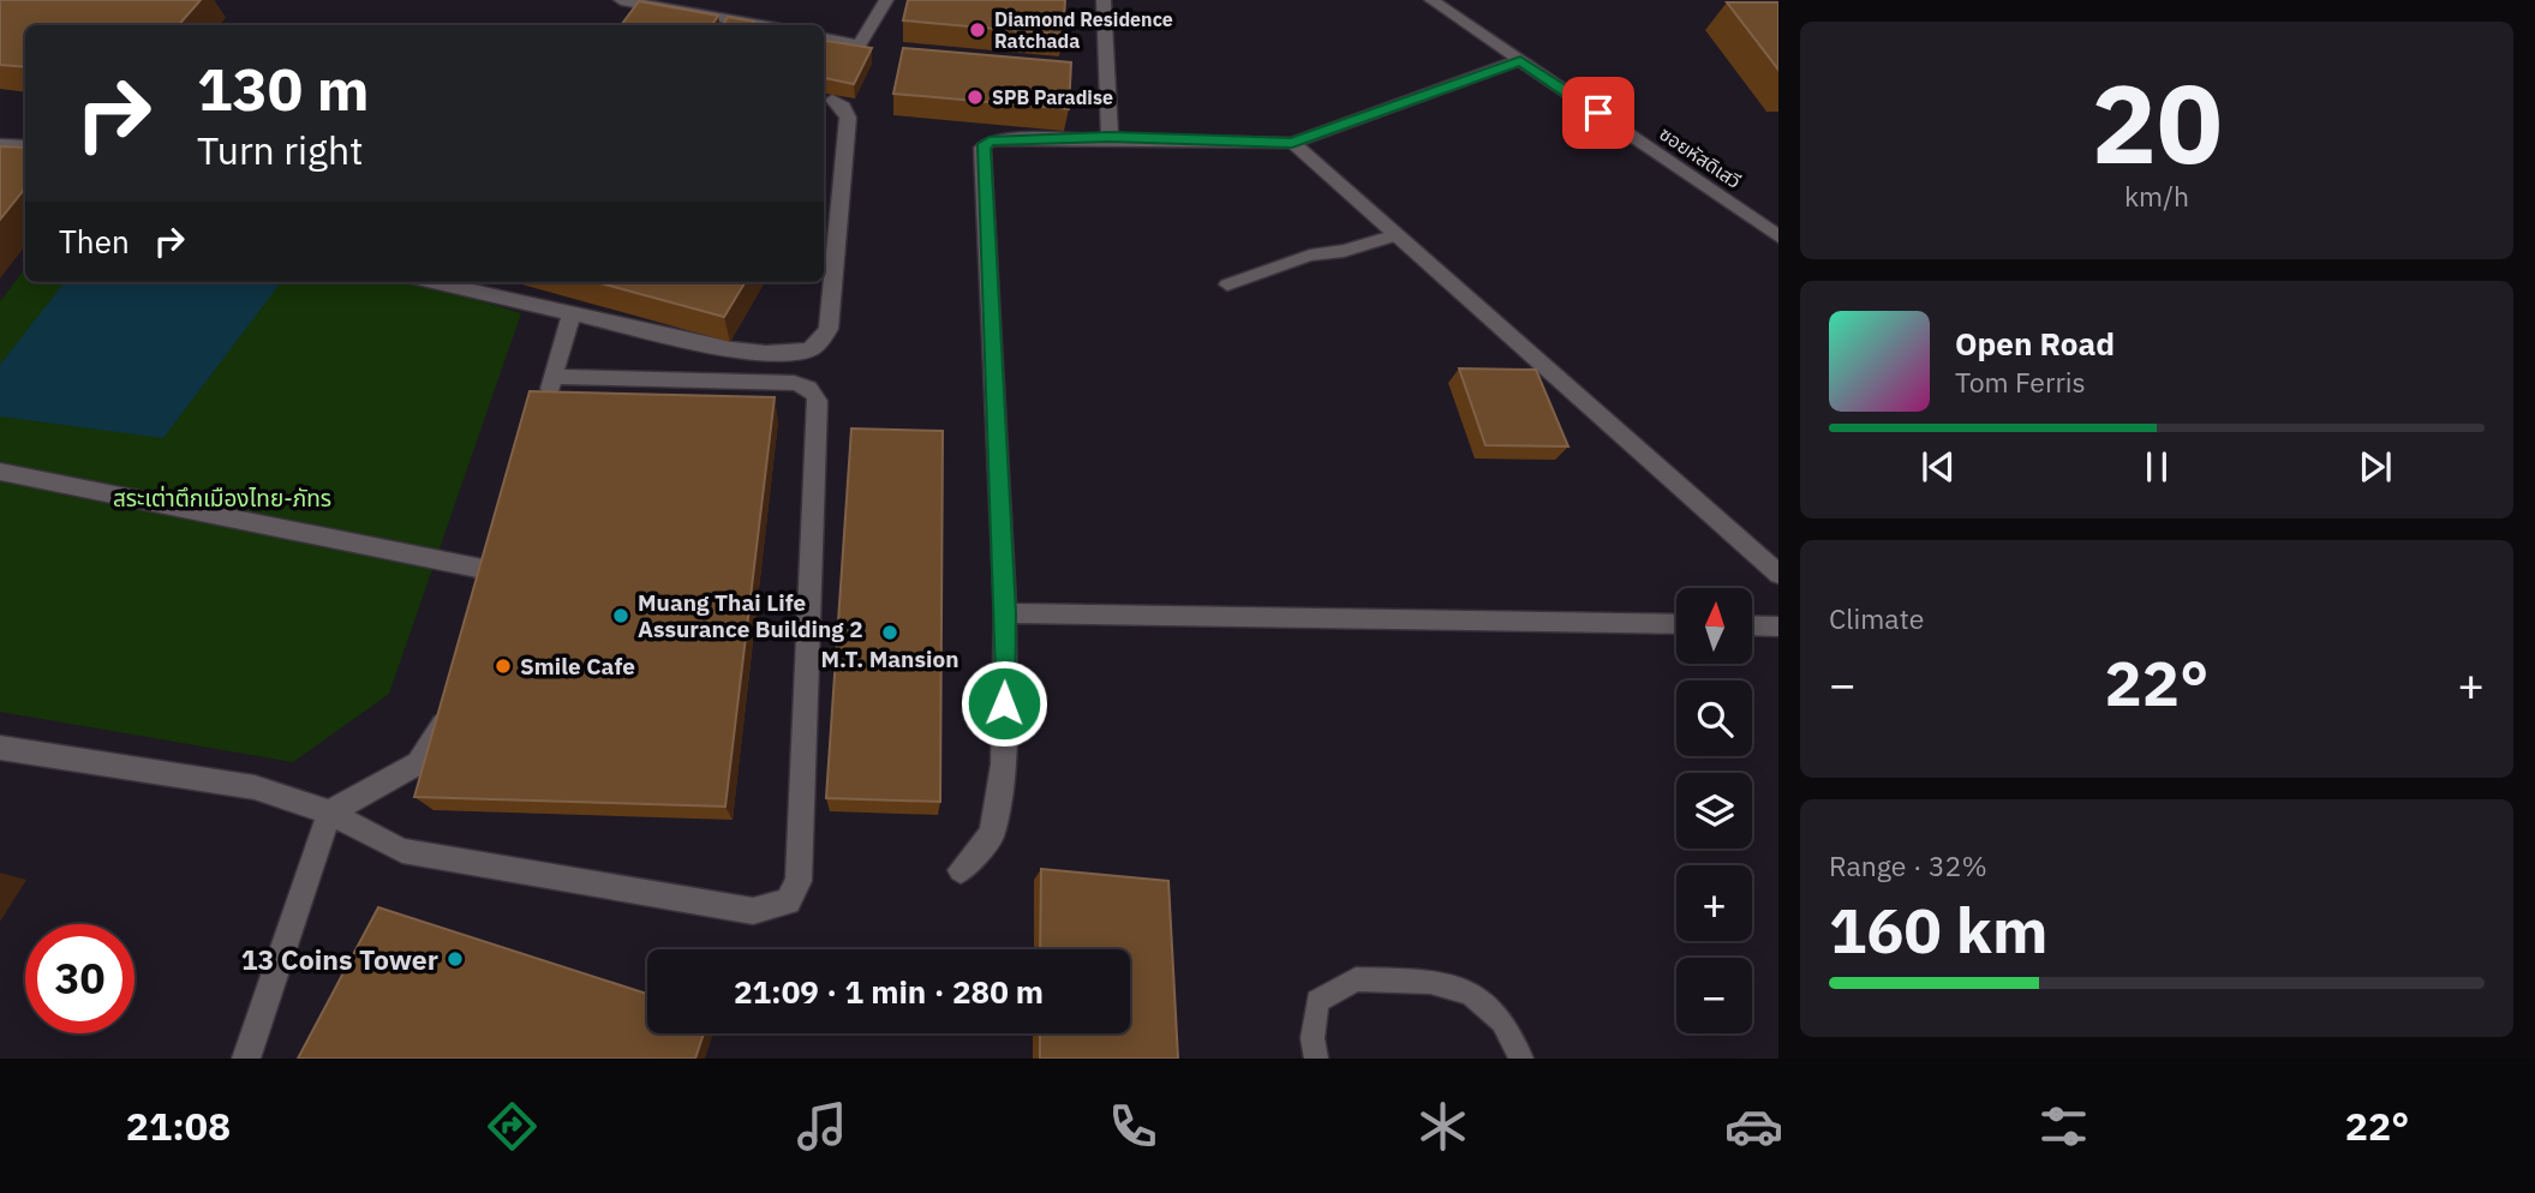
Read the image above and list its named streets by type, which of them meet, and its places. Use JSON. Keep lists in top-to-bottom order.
{
  "streets": {
    "street": ["ซอยหัสดิเสวี"]
  },
  "parks": ["สระเต่าตึกเมืองไทย-ภัทร"],
  "places": [
    "Diamond Residence Ratchada",
    "SPB Paradise",
    "Muang Thai Life Assurance Building 2",
    "M.T. Mansion",
    "Smile Cafe",
    "13 Coins Tower"
  ],
  "north": "top",
  "page": {
    "tile": [
      ["20", "km/h"],
      "Climate",
      ["Range · 32%", "160 km"]
    ],
    "turn": ["130 m", "Turn right"],
    "then": "Then",
    "song": ["Open Road", "Tom Ferris"],
    "map_buttons": ["+", "−"],
    "heat": ["−", "22°", "+"],
    "limit": "30",
    "trip": "21:09 · 1 min · 280 m",
    "tabs": ["21:08", "22°"]
  }
}
